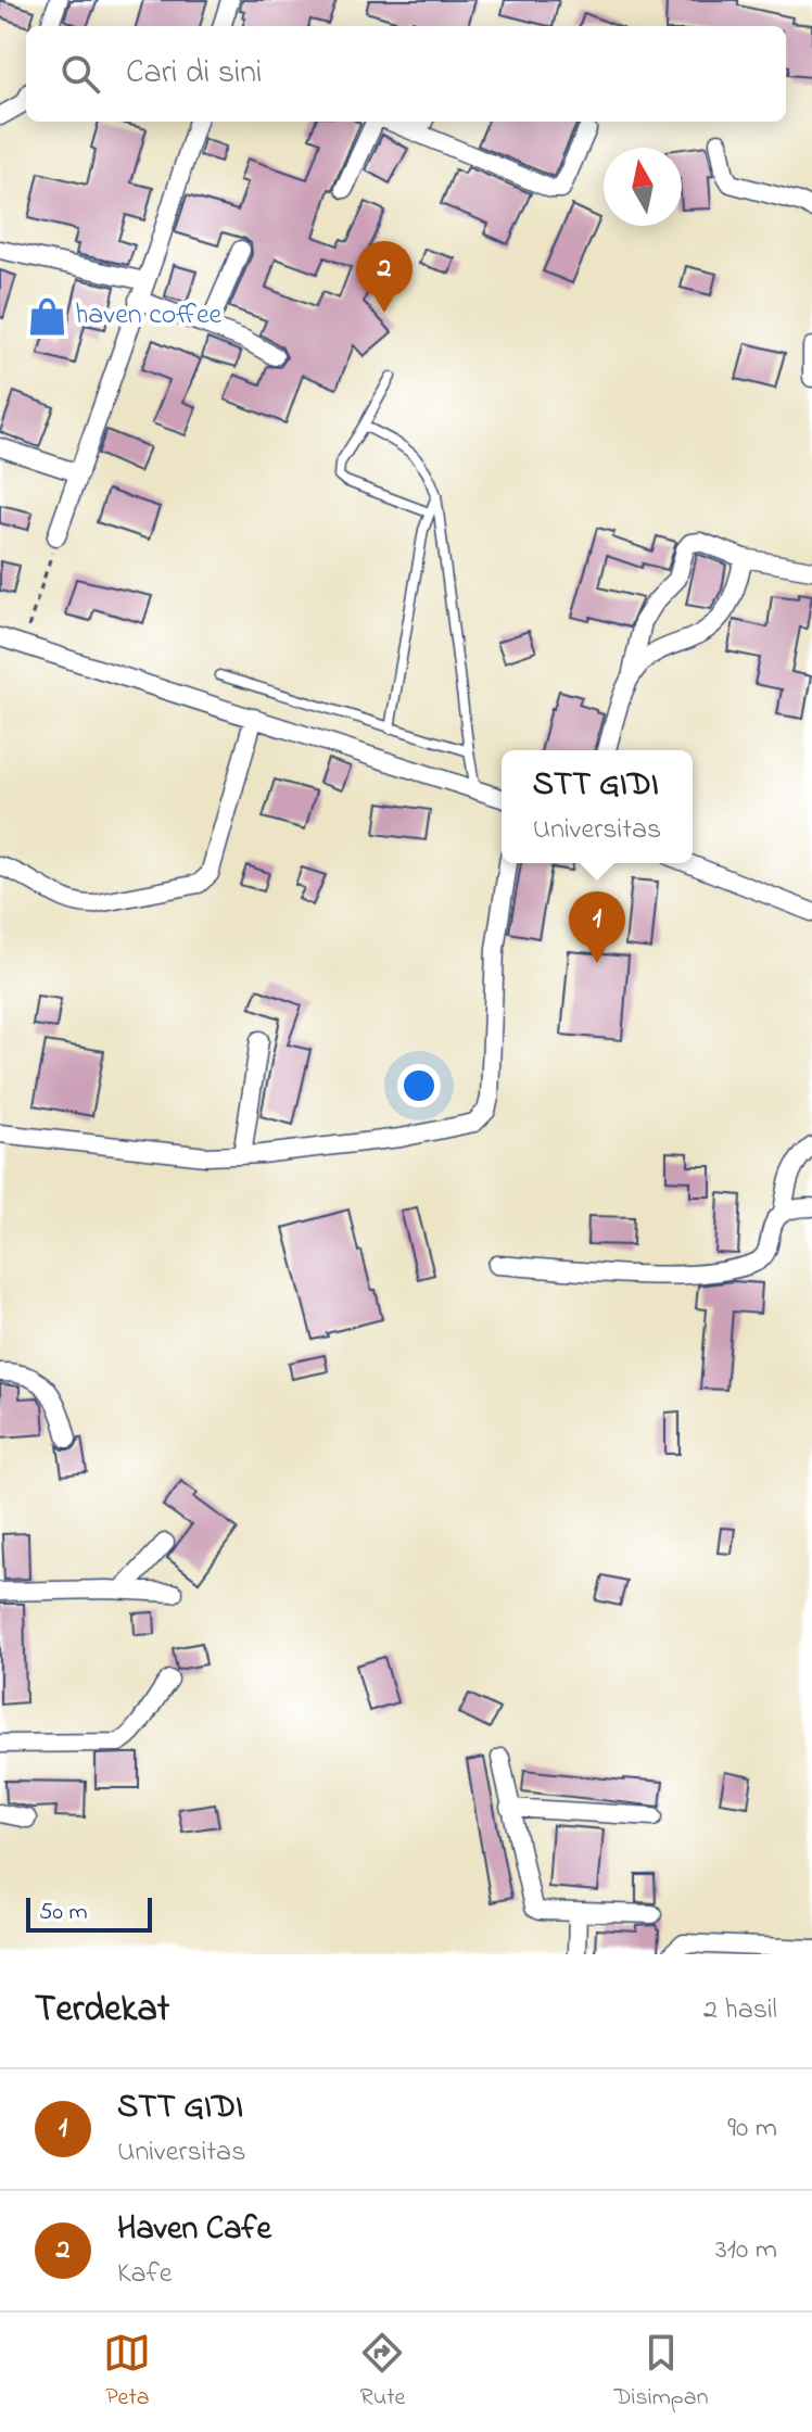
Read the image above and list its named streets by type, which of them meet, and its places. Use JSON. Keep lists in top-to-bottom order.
{
  "places": {
    "shop": ["haven coffee"]
  },
  "scale_bar": "50 m",
  "north": "top",
  "page": {
    "search": "Cari di sini",
    "pins": ["2", "1"],
    "popup": ["STT GIDI", "Universitas"],
    "scale": "50 m",
    "heading": ["Terdekat", "2 hasil"],
    "list": [
      {
        "mark": "1",
        "name": "STT GIDI",
        "note": "Universitas",
        "value": "90 m"
      },
      {
        "mark": "2",
        "name": "Haven Cafe",
        "note": "Kafe",
        "value": "310 m"
      }
    ],
    "nav": ["Peta", "Rute", "Disimpan"]
  }
}
